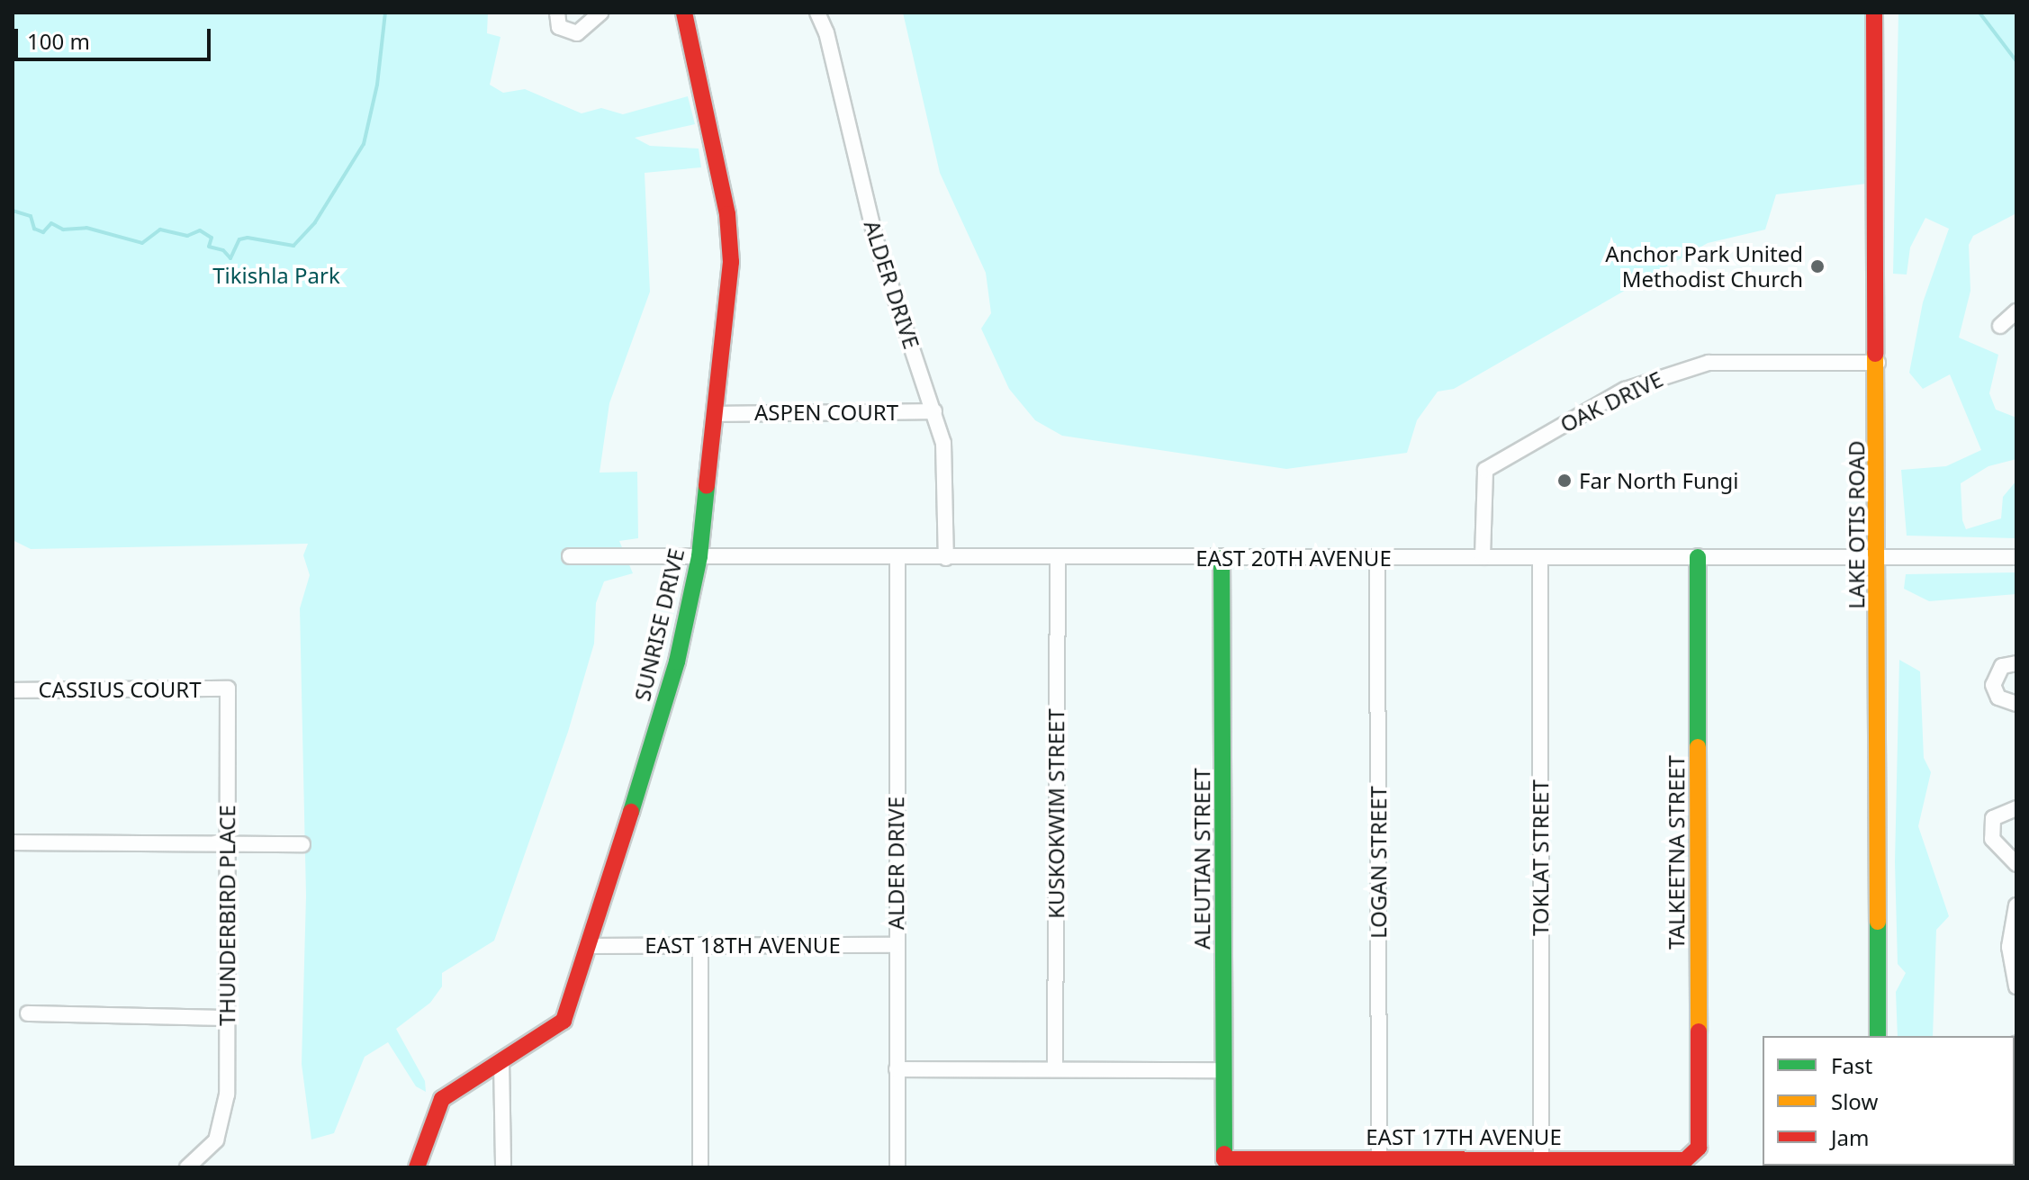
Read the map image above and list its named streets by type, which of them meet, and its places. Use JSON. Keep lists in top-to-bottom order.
{
  "streets": {
    "street": [
      "ALDER DRIVE",
      "OAK DRIVE",
      "ASPEN COURT",
      "LAKE OTIS ROAD",
      "EAST 20TH AVENUE",
      "SUNRISE DRIVE",
      "CASSIUS COURT",
      "KUSKOKWIM STREET",
      "TALKEETNA STREET",
      "TOKLAT STREET",
      "ALEUTIAN STREET",
      "LOGAN STREET",
      "THUNDERBIRD PLACE",
      "EAST 18TH AVENUE",
      "EAST 17TH AVENUE"
    ]
  },
  "crossings": [
    ["ALDER DRIVE", "ASPEN COURT"],
    ["ALDER DRIVE", "EAST 20TH AVENUE"],
    ["ALDER DRIVE", "EAST 18TH AVENUE"],
    ["OAK DRIVE", "LAKE OTIS ROAD"],
    ["OAK DRIVE", "EAST 20TH AVENUE"],
    ["ASPEN COURT", "SUNRISE DRIVE"],
    ["LAKE OTIS ROAD", "EAST 20TH AVENUE"],
    ["EAST 20TH AVENUE", "SUNRISE DRIVE"],
    ["EAST 20TH AVENUE", "KUSKOKWIM STREET"],
    ["EAST 20TH AVENUE", "TALKEETNA STREET"],
    ["EAST 20TH AVENUE", "TOKLAT STREET"],
    ["EAST 20TH AVENUE", "ALEUTIAN STREET"],
    ["EAST 20TH AVENUE", "LOGAN STREET"],
    ["SUNRISE DRIVE", "EAST 18TH AVENUE"],
    ["CASSIUS COURT", "THUNDERBIRD PLACE"],
    ["TALKEETNA STREET", "EAST 17TH AVENUE"],
    ["TOKLAT STREET", "EAST 17TH AVENUE"],
    ["ALEUTIAN STREET", "EAST 17TH AVENUE"],
    ["LOGAN STREET", "EAST 17TH AVENUE"]
  ],
  "parks": ["Tikishla Park"],
  "places": ["Anchor Park United Methodist Church", "Far North Fungi"],
  "legend": ["Fast", "Slow", "Jam"],
  "scale_bar": "100 m"
}
